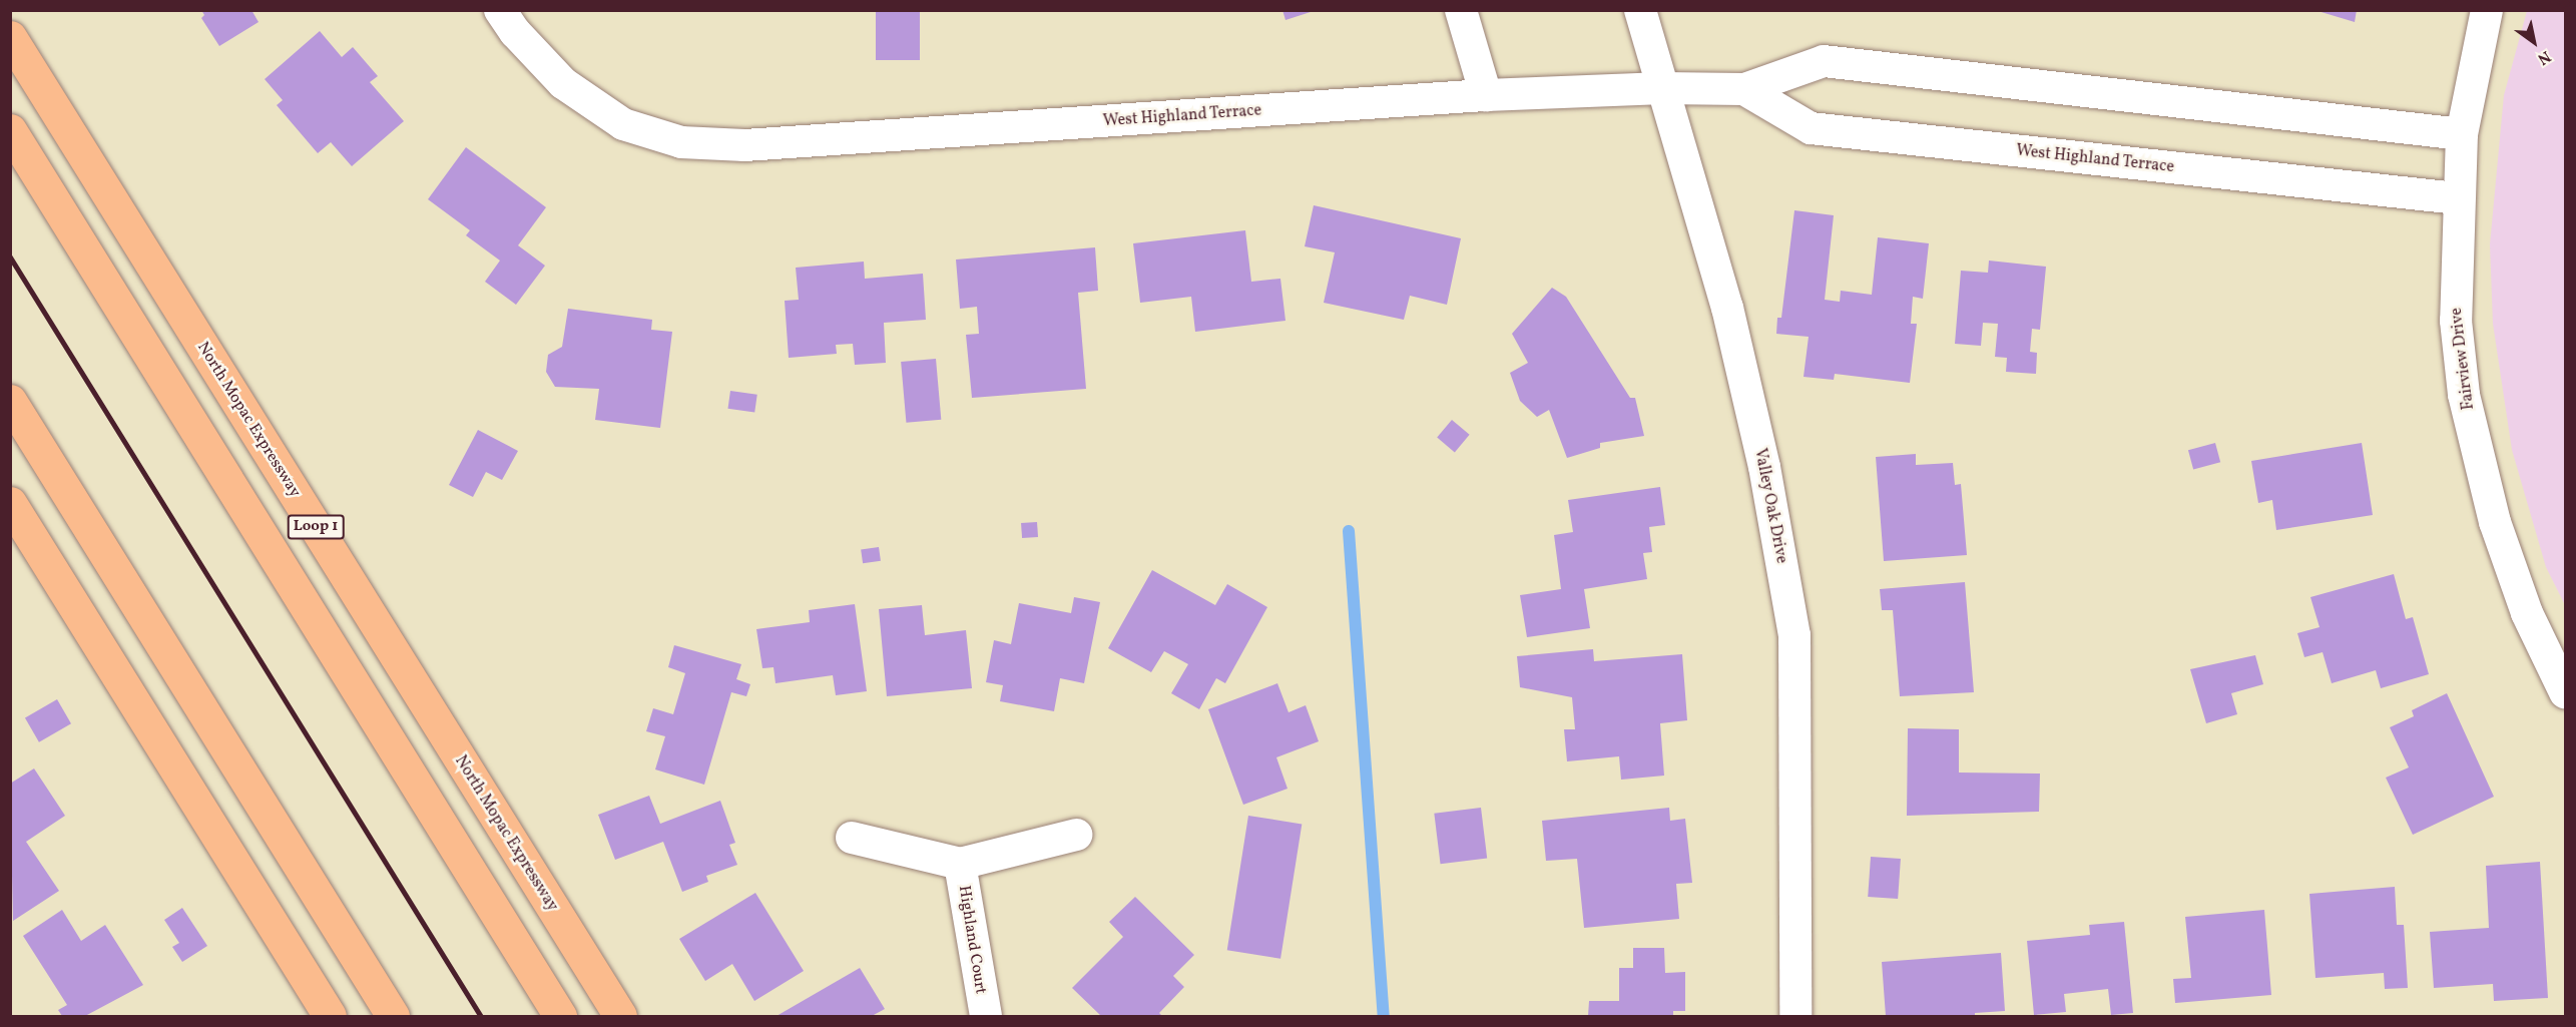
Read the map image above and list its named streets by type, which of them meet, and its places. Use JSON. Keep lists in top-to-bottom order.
{
  "streets": {
    "highway": ["North Mopac Expressway", "Loop 1"],
    "street": [
      "West Highland Terrace",
      "Fairview Drive",
      "Valley Oak Drive",
      "Highland Court"
    ]
  },
  "crossings": [
    ["West Highland Terrace", "Fairview Drive"],
    ["West Highland Terrace", "Valley Oak Drive"]
  ],
  "north": "bottom right"
}
